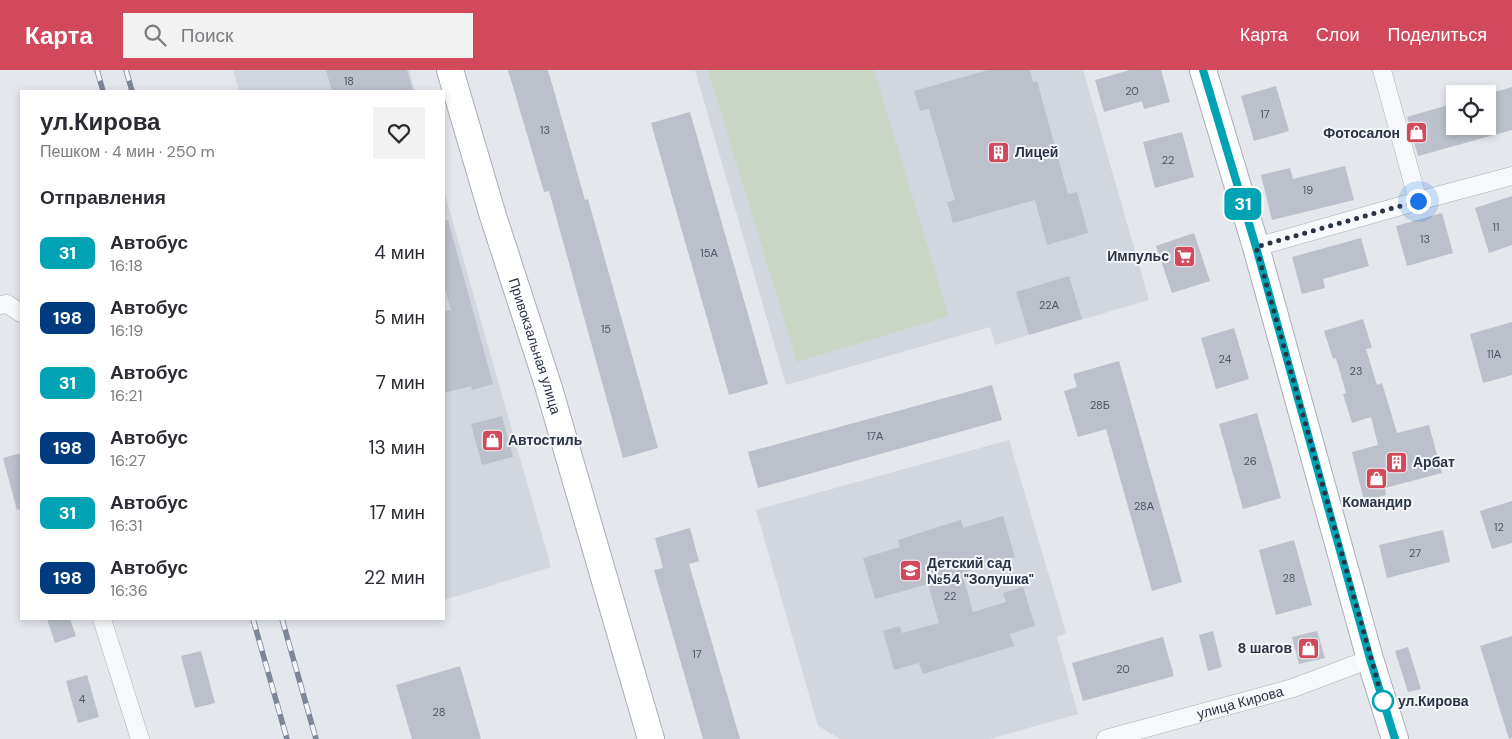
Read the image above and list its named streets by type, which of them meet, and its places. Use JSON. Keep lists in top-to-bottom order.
{
  "streets": {
    "street": ["Привокзальная улица", "улица Кирова"]
  },
  "places": {
    "shop": [
      "Фотосалон",
      "Автостиль",
      "Командир",
      "8 шагов"
    ],
    "building": ["Лицей", "Арбат"],
    "supermarket": ["Импульс"],
    "school or university": ["Детский сад №54 \"Золушка\""],
    "other": ["ул.Кирова"]
  },
  "lines": ["bus line 31"],
  "house_numbers": [
    "18",
    "20",
    "17",
    "13",
    "22",
    "19",
    "11",
    "13",
    "15А",
    "22А",
    "15",
    "11А",
    "24",
    "23",
    "28Б",
    "17А",
    "26",
    "28А",
    "12",
    "27",
    "28",
    "22",
    "17",
    "20",
    "4",
    "28"
  ],
  "page": {
    "header": "Карта",
    "search": "Поиск",
    "nav": ["Карта", "Слои", "Поделиться"],
    "on_map": "31",
    "heading": [
      ["ул.Кирова", "Пешком · 4 мин · 250 m"],
      "Отправления"
    ],
    "list": [
      {
        "mark": "31",
        "name": "Автобус",
        "note": "16:18",
        "value": "4 мин"
      },
      {
        "mark": "198",
        "name": "Автобус",
        "note": "16:19",
        "value": "5 мин"
      },
      {
        "mark": "31",
        "name": "Автобус",
        "note": "16:21",
        "value": "7 мин"
      },
      {
        "mark": "198",
        "name": "Автобус",
        "note": "16:27",
        "value": "13 мин"
      },
      {
        "mark": "31",
        "name": "Автобус",
        "note": "16:31",
        "value": "17 мин"
      },
      {
        "mark": "198",
        "name": "Автобус",
        "note": "16:36",
        "value": "22 мин"
      }
    ]
  }
}
